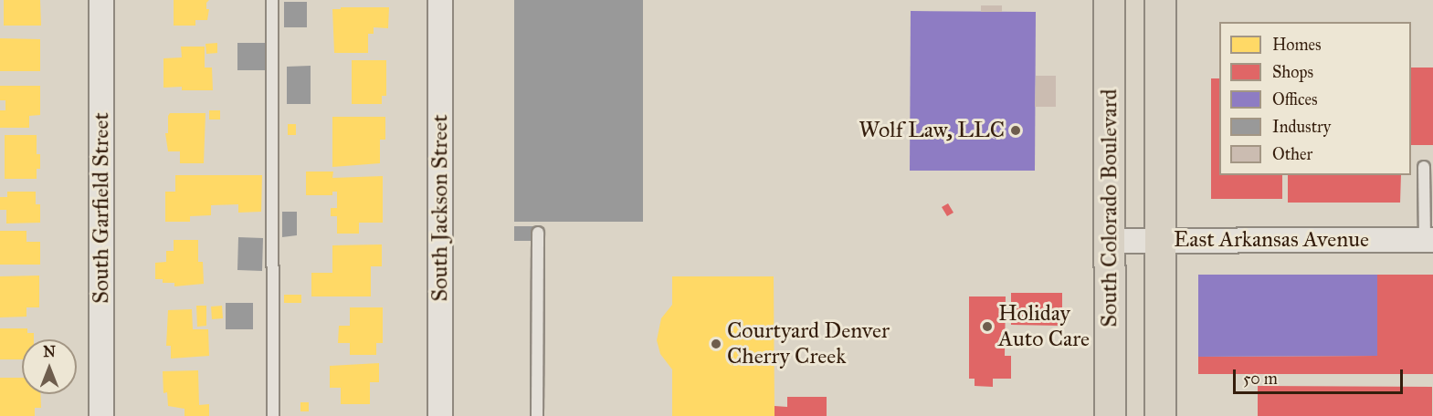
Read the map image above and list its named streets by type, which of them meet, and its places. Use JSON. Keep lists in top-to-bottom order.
{
  "streets": {
    "main road": ["South Colorado Boulevard"],
    "street": ["South Garfield Street", "South Jackson Street", "East Arkansas Avenue"]
  },
  "crossings": [
    ["South Colorado Boulevard", "East Arkansas Avenue"]
  ],
  "places": ["Wolf Law, LLC", "Holiday Auto Care", "Courtyard Denver Cherry Creek"],
  "legend": [
    "Homes",
    "Shops",
    "Offices",
    "Industry",
    "Other"
  ],
  "scale_bar": "50 m",
  "north": "top"
}
